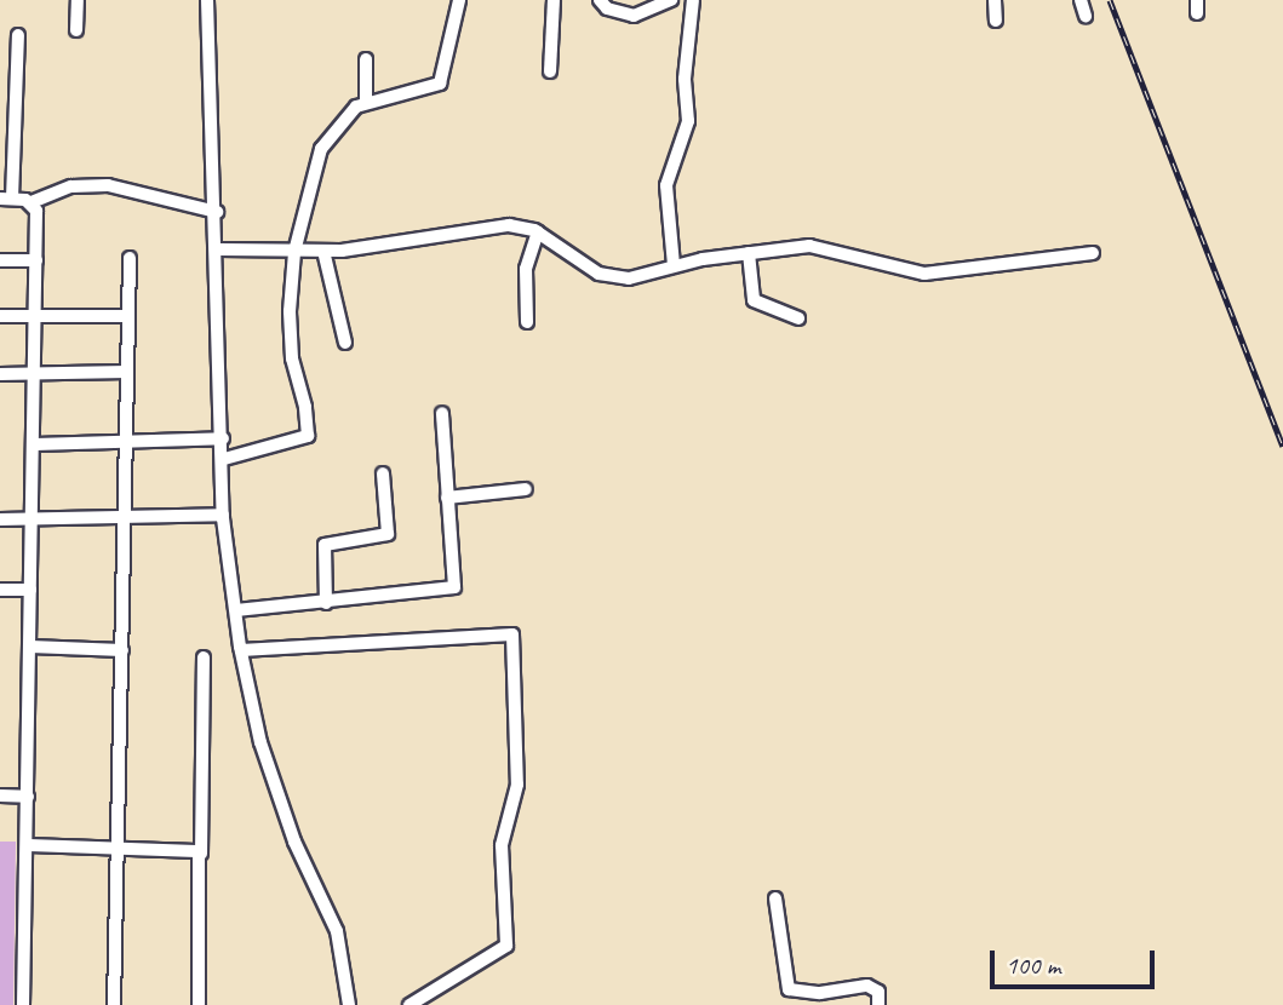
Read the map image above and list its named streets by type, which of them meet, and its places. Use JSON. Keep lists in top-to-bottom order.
{
  "scale_bar": "100 m"
}
